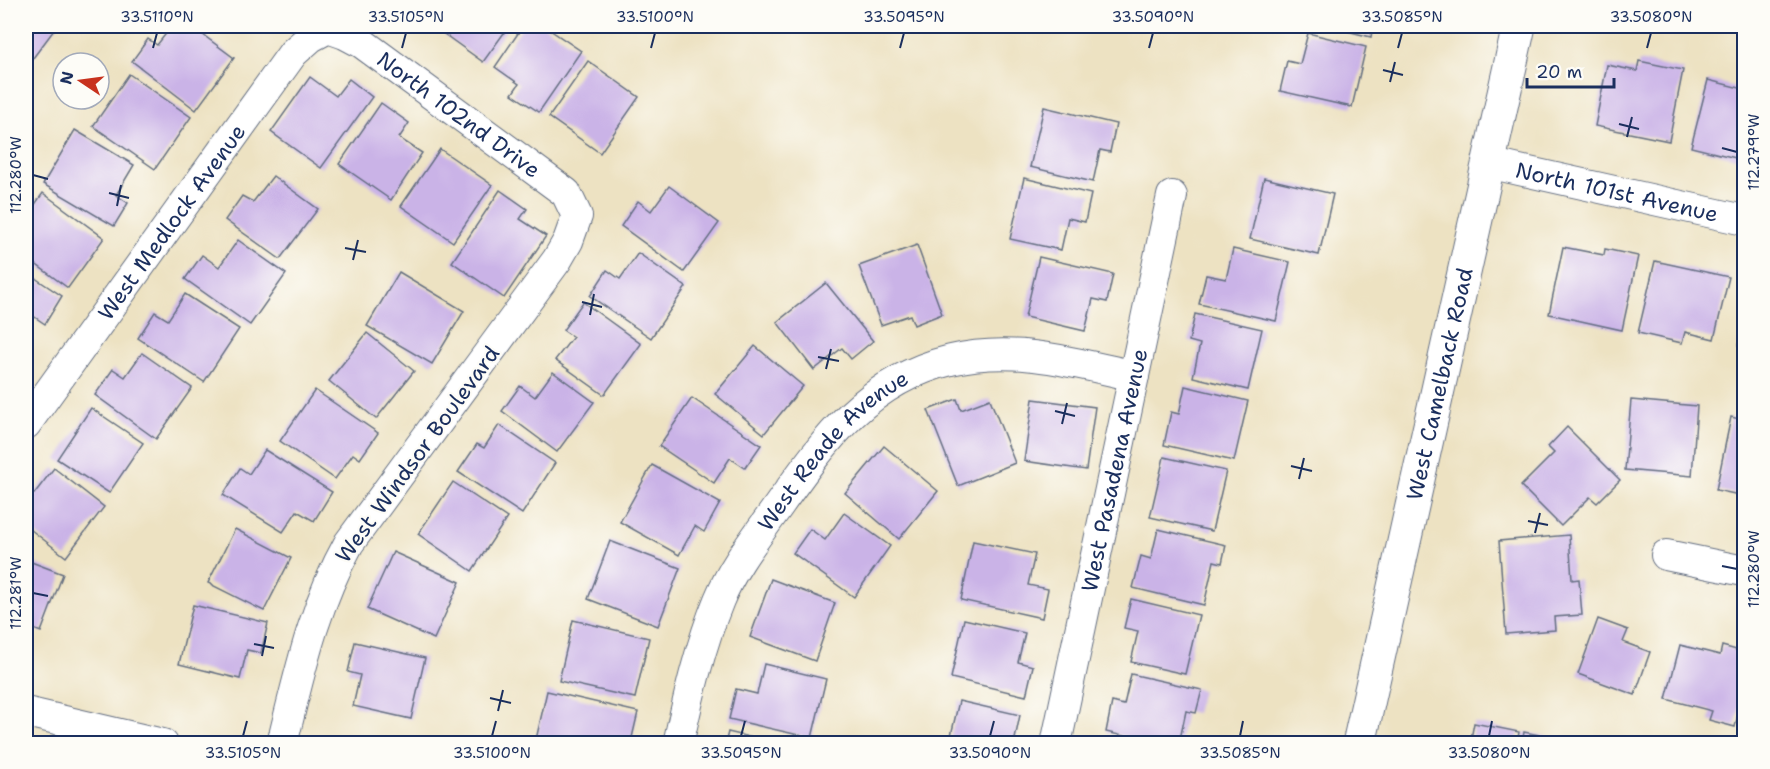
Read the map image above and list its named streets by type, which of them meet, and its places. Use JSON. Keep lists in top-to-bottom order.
{
  "streets": {
    "main road": ["West Camelback Road"],
    "street": [
      "North 102nd Drive",
      "North 101st Avenue",
      "West Medlock Avenue",
      "West Windsor Boulevard",
      "West Reade Avenue",
      "West Pasadena Avenue"
    ]
  },
  "crossings": [
    ["North 102nd Drive", "West Medlock Avenue"],
    ["North 102nd Drive", "West Windsor Boulevard"],
    ["North 101st Avenue", "West Camelback Road"],
    ["West Reade Avenue", "West Pasadena Avenue"]
  ],
  "scale_bar": "20 m",
  "north": "left",
  "coordinates": [
    "33.5110°N",
    "33.5105°N",
    "33.5100°N",
    "33.5095°N",
    "33.5090°N",
    "33.5085°N",
    "33.5080°N",
    "112.279°W",
    "112.280°W",
    "112.281°W"
  ]
}
